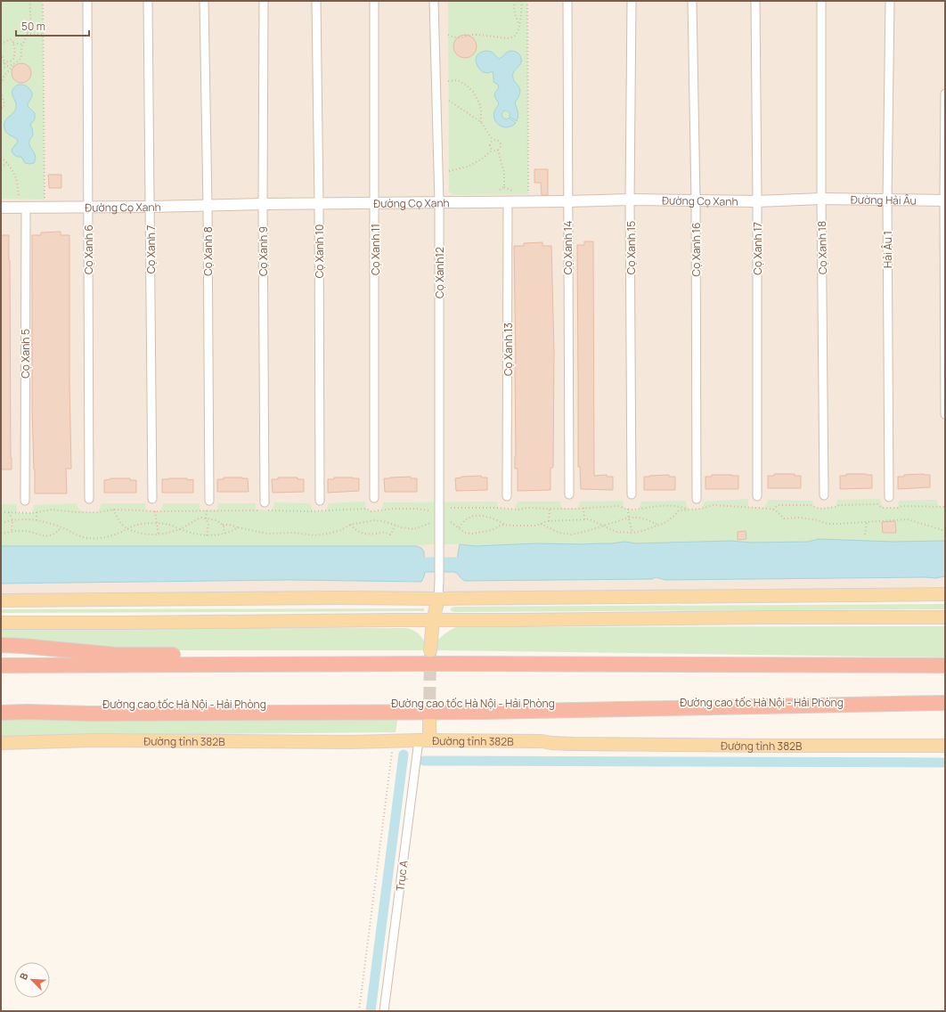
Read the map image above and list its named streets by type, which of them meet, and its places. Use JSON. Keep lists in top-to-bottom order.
{
  "streets": {
    "highway": ["Đường cao tốc Hà Nội - Hải Phòng"],
    "main road": ["Đường tỉnh 382B"],
    "street": [
      "Đường Hải Âu",
      "Đường Cọ Xanh",
      "Cọ Xanh 14",
      "Cọ Xanh 15",
      "Cọ Xanh 18",
      "Cọ Xanh 17",
      "Cọ Xanh 6",
      "Cọ Xanh 7",
      "Cọ Xanh 11",
      "Cọ Xanh 16",
      "Hải Âu 1",
      "Cọ Xanh 8",
      "Cọ Xanh 9",
      "Cọ Xanh 10",
      "Cọ Xanh12",
      "Cọ Xanh 13",
      "Cọ Xanh 5",
      "Trục A"
    ]
  },
  "crossings": [
    ["Đường Hải Âu", "Đường Cọ Xanh"],
    ["Đường Hải Âu", "Cọ Xanh 18"],
    ["Đường Hải Âu", "Hải Âu 1"],
    ["Đường Cọ Xanh", "Cọ Xanh 14"],
    ["Đường Cọ Xanh", "Cọ Xanh 15"],
    ["Đường Cọ Xanh", "Cọ Xanh 18"],
    ["Đường Cọ Xanh", "Cọ Xanh 17"],
    ["Đường Cọ Xanh", "Cọ Xanh 6"],
    ["Đường Cọ Xanh", "Cọ Xanh 7"],
    ["Đường Cọ Xanh", "Cọ Xanh 11"],
    ["Đường Cọ Xanh", "Cọ Xanh 16"],
    ["Đường Cọ Xanh", "Cọ Xanh 8"],
    ["Đường Cọ Xanh", "Cọ Xanh 9"],
    ["Đường Cọ Xanh", "Cọ Xanh 10"],
    ["Đường Cọ Xanh", "Cọ Xanh12"],
    ["Đường Cọ Xanh", "Cọ Xanh 13"],
    ["Đường Cọ Xanh", "Cọ Xanh 5"],
    ["Đường tỉnh 382B", "Trục A"]
  ],
  "scale_bar": "50 m",
  "north": "top left"
}
